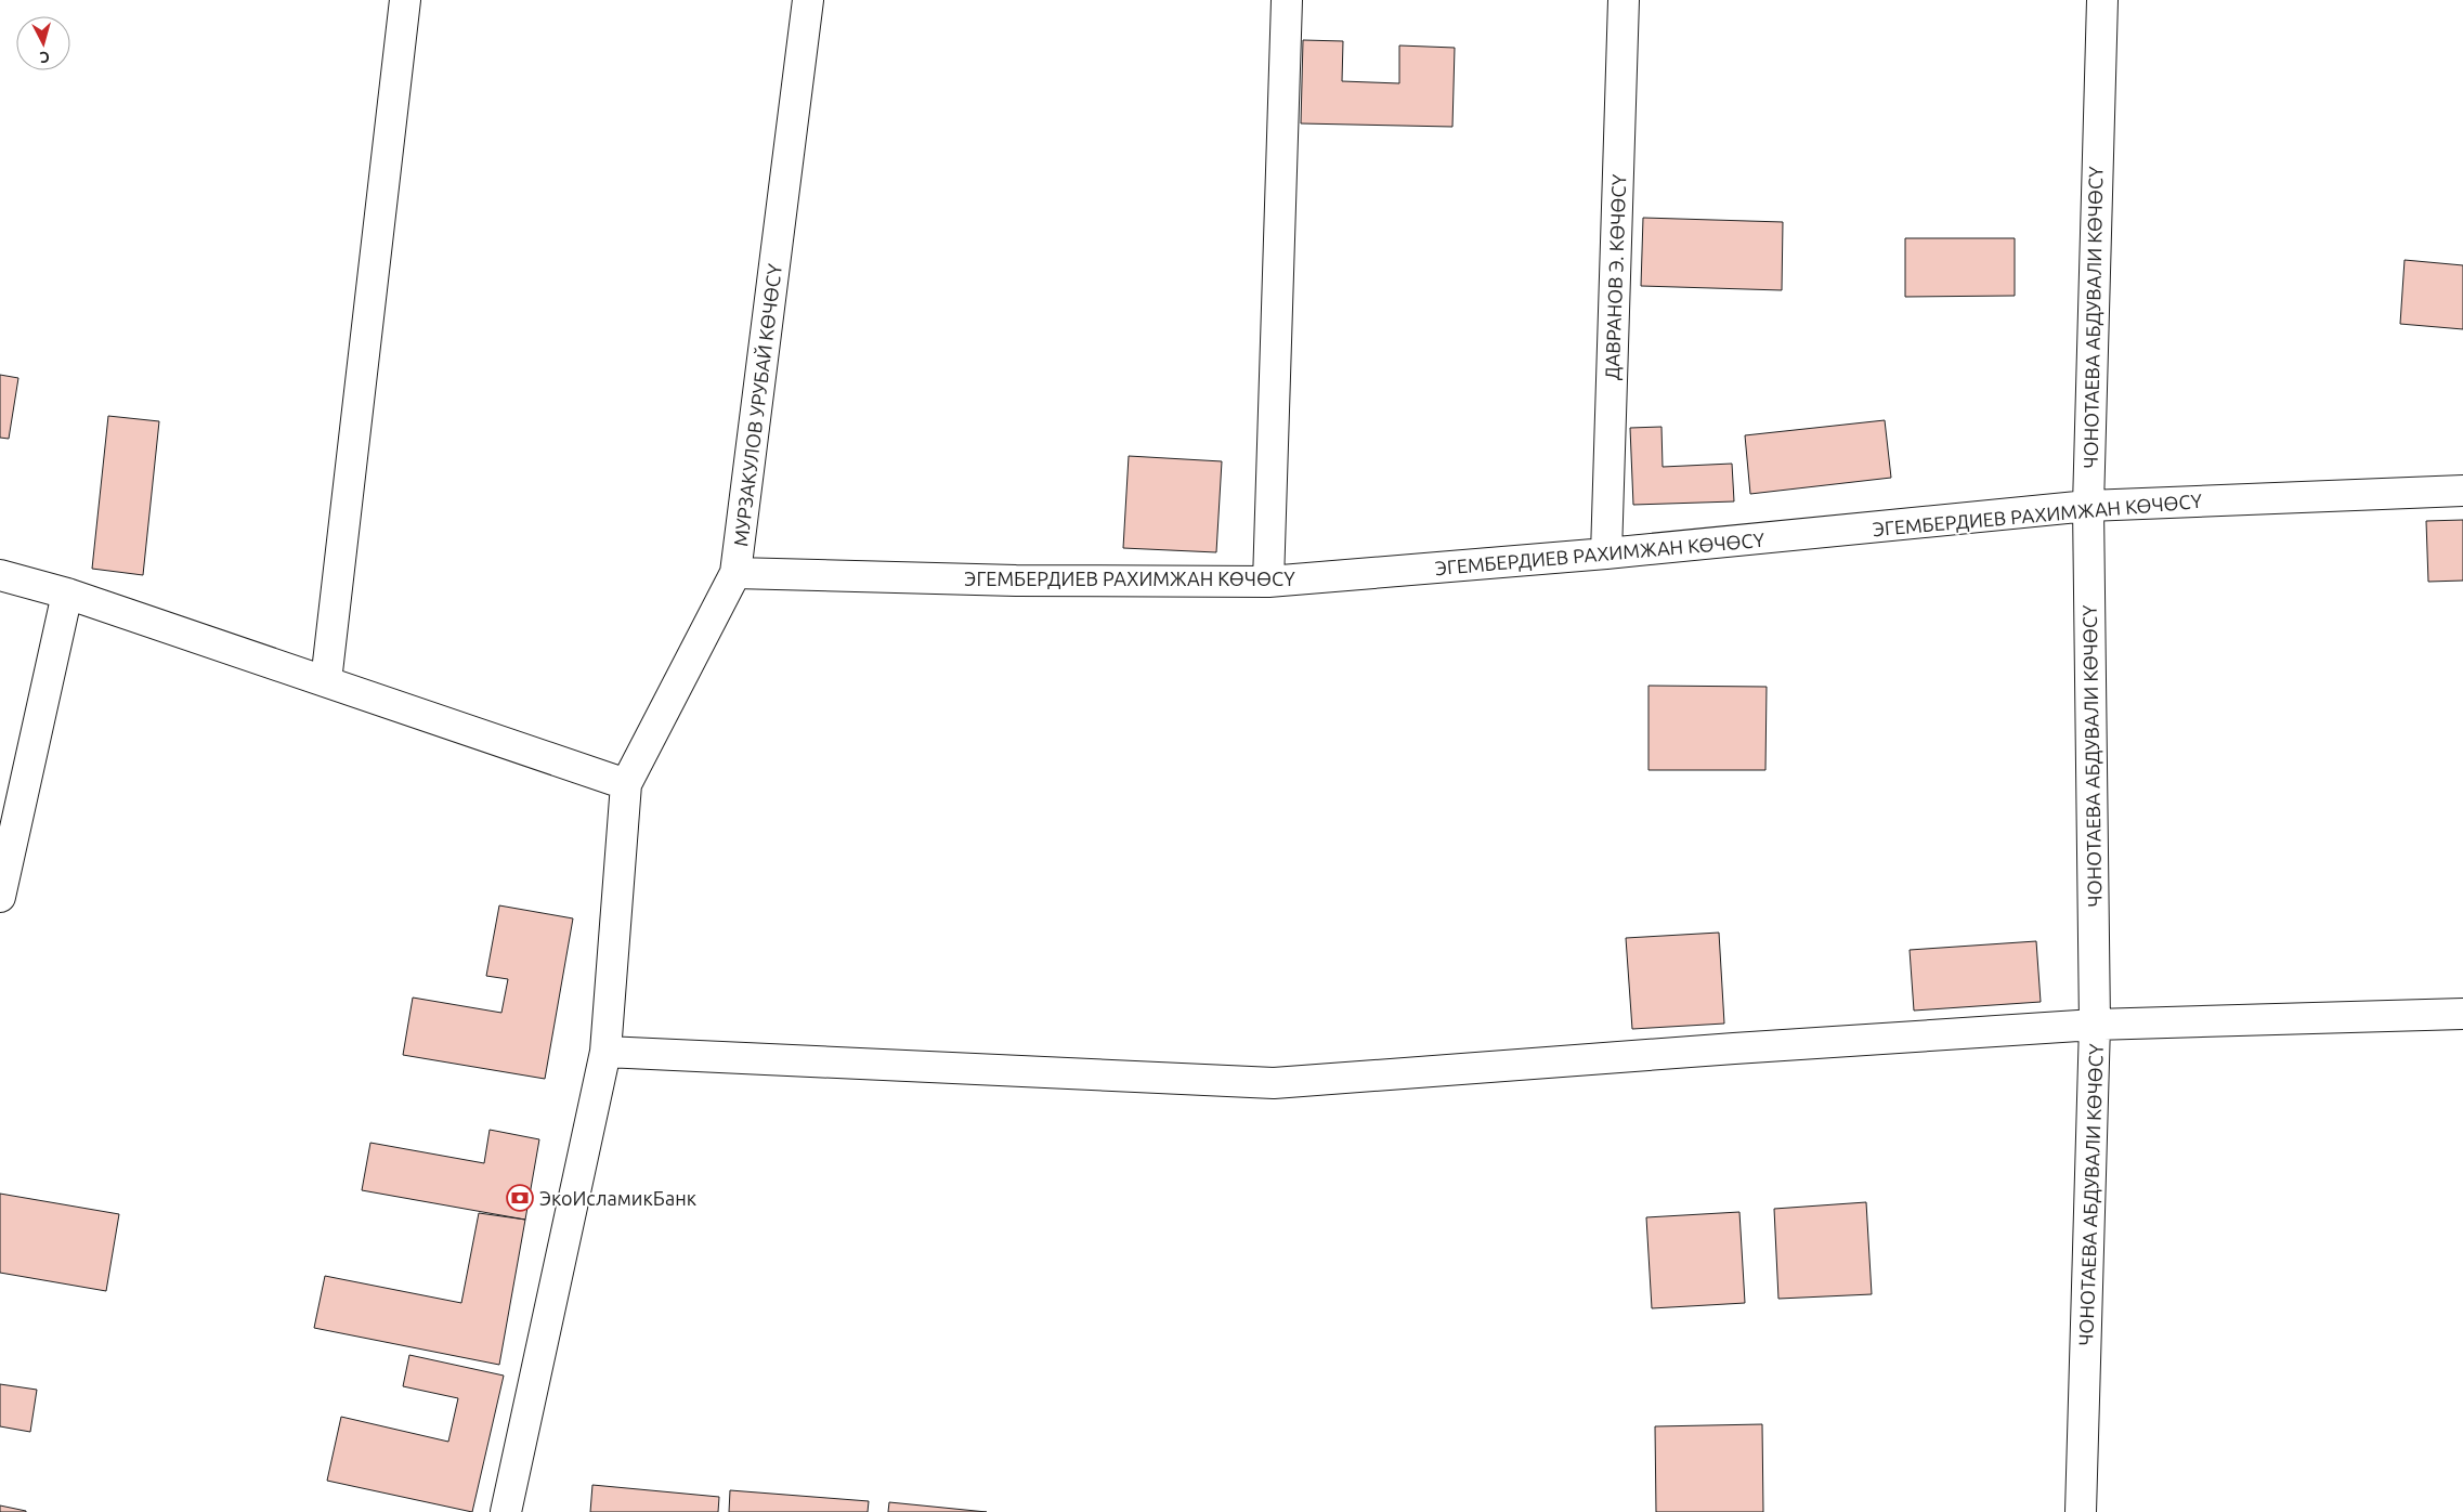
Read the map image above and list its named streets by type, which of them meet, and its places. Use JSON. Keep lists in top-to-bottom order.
{
  "streets": {
    "street": [
      "ДАВРАНОВ Э. КӨЧӨСҮ",
      "ЧОНОТАЕВА АБДУВАЛИ КӨЧӨСҮ",
      "МУРЗАКУЛОВ УРУБАЙ КӨЧӨСҮ",
      "ЭГЕМБЕРДИЕВ РАХИМЖАН КӨЧӨСҮ"
    ]
  },
  "crossings": [
    ["ДАВРАНОВ Э. КӨЧӨСҮ", "ЭГЕМБЕРДИЕВ РАХИМЖАН КӨЧӨСҮ"],
    ["ЧОНОТАЕВА АБДУВАЛИ КӨЧӨСҮ", "ЭГЕМБЕРДИЕВ РАХИМЖАН КӨЧӨСҮ"],
    ["МУРЗАКУЛОВ УРУБАЙ КӨЧӨСҮ", "ЭГЕМБЕРДИЕВ РАХИМЖАН КӨЧӨСҮ"]
  ],
  "places": {
    "bank": ["ЭкоИсламикБанк"]
  },
  "north": "bottom"
}
